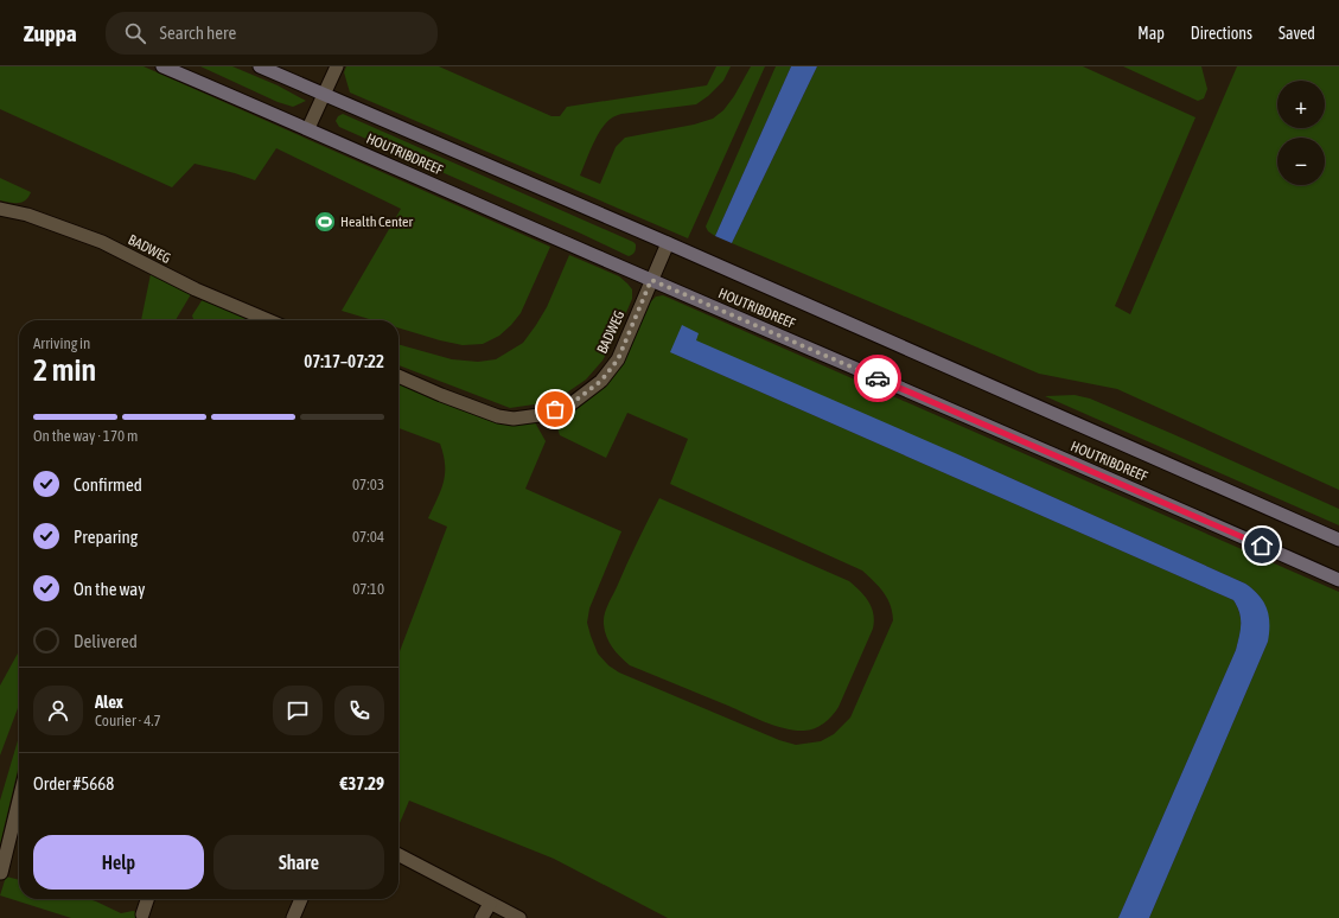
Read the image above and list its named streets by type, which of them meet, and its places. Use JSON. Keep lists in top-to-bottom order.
{
  "streets": {
    "main road": ["HOUTRIBDREEF"],
    "street": ["BADWEG"]
  },
  "crossings": [
    ["HOUTRIBDREEF", "BADWEG"]
  ],
  "places": {
    "sports": ["Health Center"]
  },
  "page": {
    "header": "Zuppa",
    "search": "Search here",
    "nav": ["Map", "Directions", "Saved"],
    "map_buttons": ["+", "−"],
    "heading": ["2 min", "Arriving in", "07:17–07:22"],
    "panel": [
      "Alex",
      "Courier · 4.7",
      "Order #5668",
      "€37.29"
    ],
    "bar": "On the way · 170 m",
    "list": [
      ["Confirmed", "07:03"],
      ["Preparing", "07:04"],
      ["On the way", "07:10"],
      "Delivered"
    ],
    "buttons": ["Help", "Share"]
  }
}
